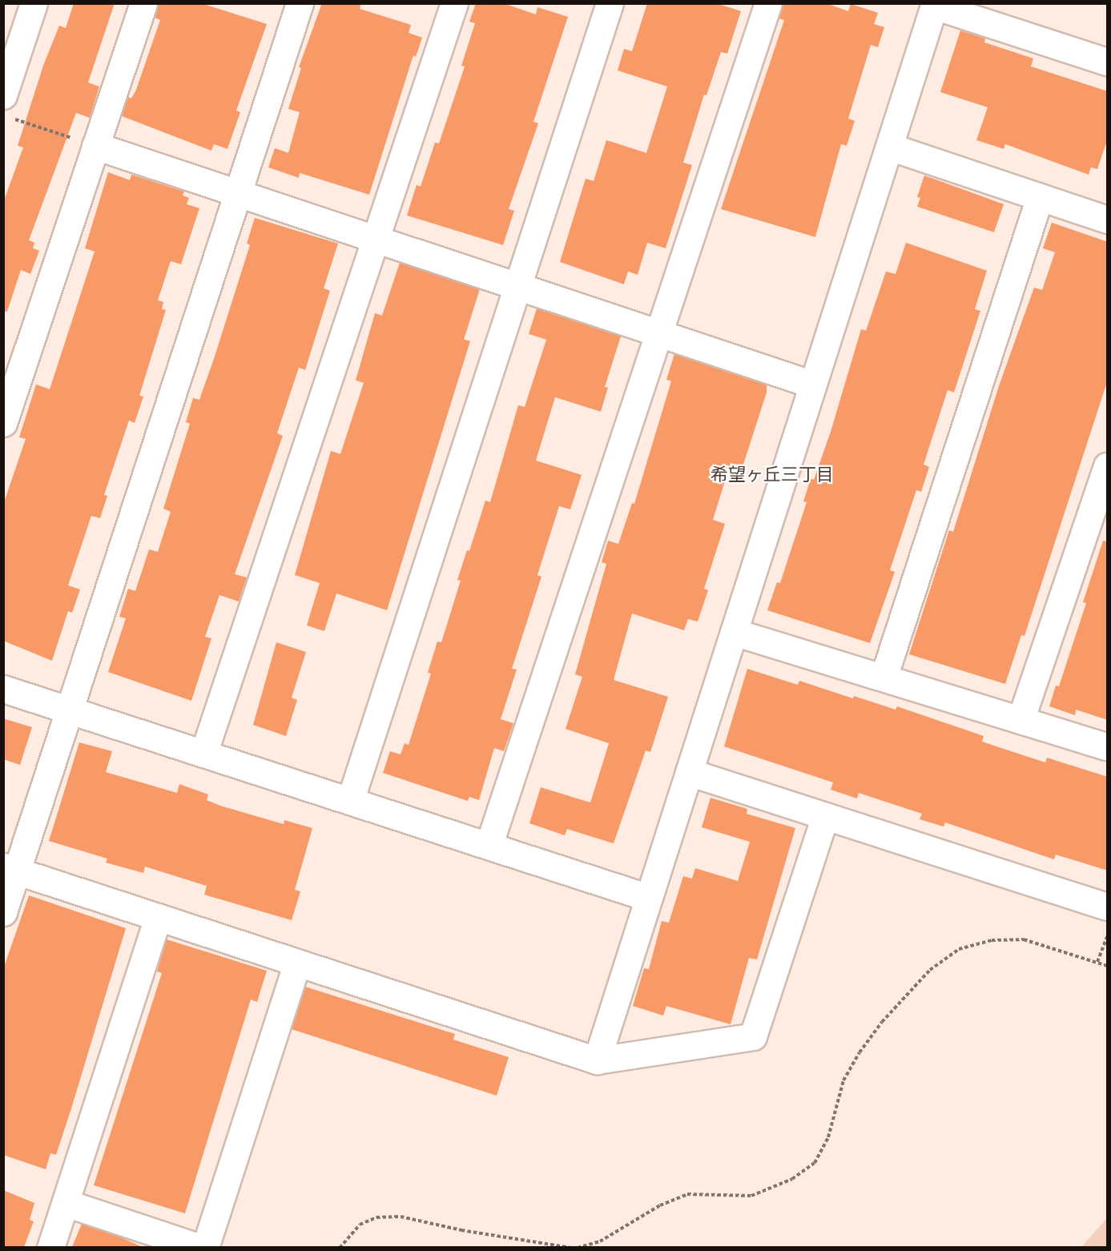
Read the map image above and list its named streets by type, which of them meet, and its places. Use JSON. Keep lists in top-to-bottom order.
{
  "districts": ["希望ヶ丘三丁目"]
}
